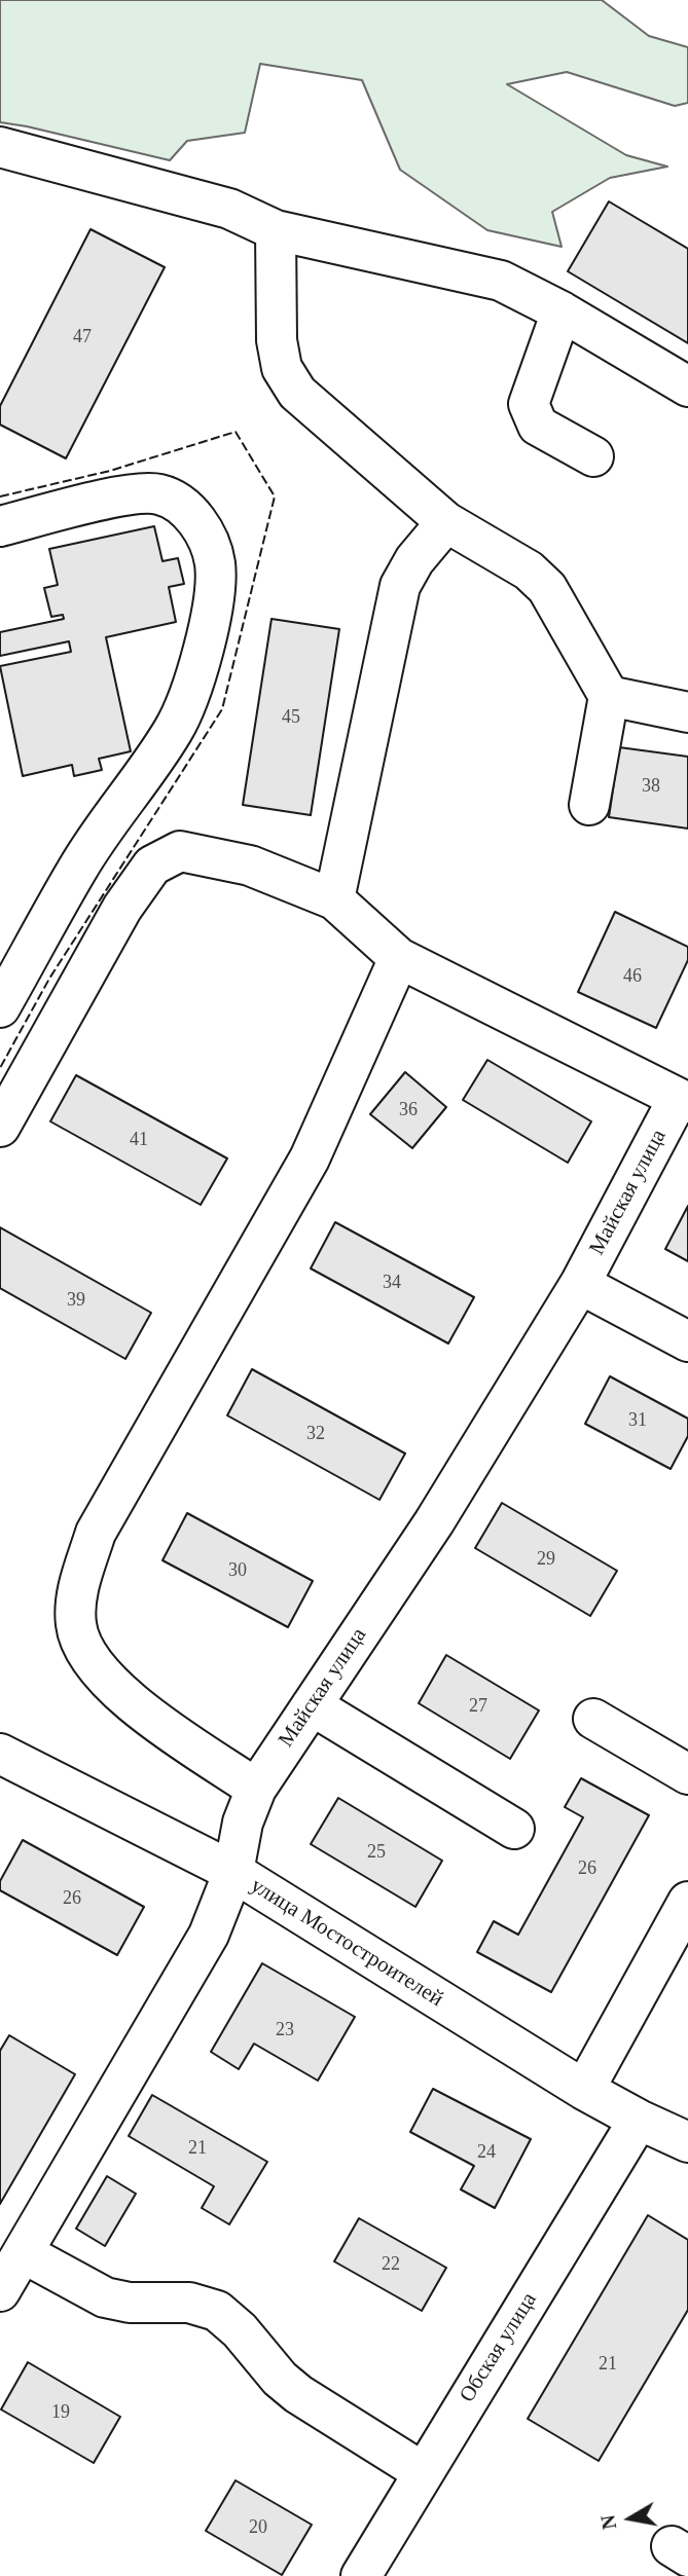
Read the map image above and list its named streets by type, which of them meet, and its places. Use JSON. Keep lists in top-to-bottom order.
{
  "streets": {
    "street": ["Майская улица", "улица Мостостроителей", "Обская улица"]
  },
  "crossings": [
    ["Майская улица", "улица Мостостроителей"],
    ["улица Мостостроителей", "Обская улица"]
  ],
  "house_numbers": [
    "47",
    "45",
    "38",
    "46",
    "36",
    "41",
    "34",
    "39",
    "31",
    "32",
    "29",
    "30",
    "27",
    "25",
    "26",
    "26",
    "23",
    "21",
    "24",
    "22",
    "21",
    "19",
    "20"
  ],
  "north": "left"
}
